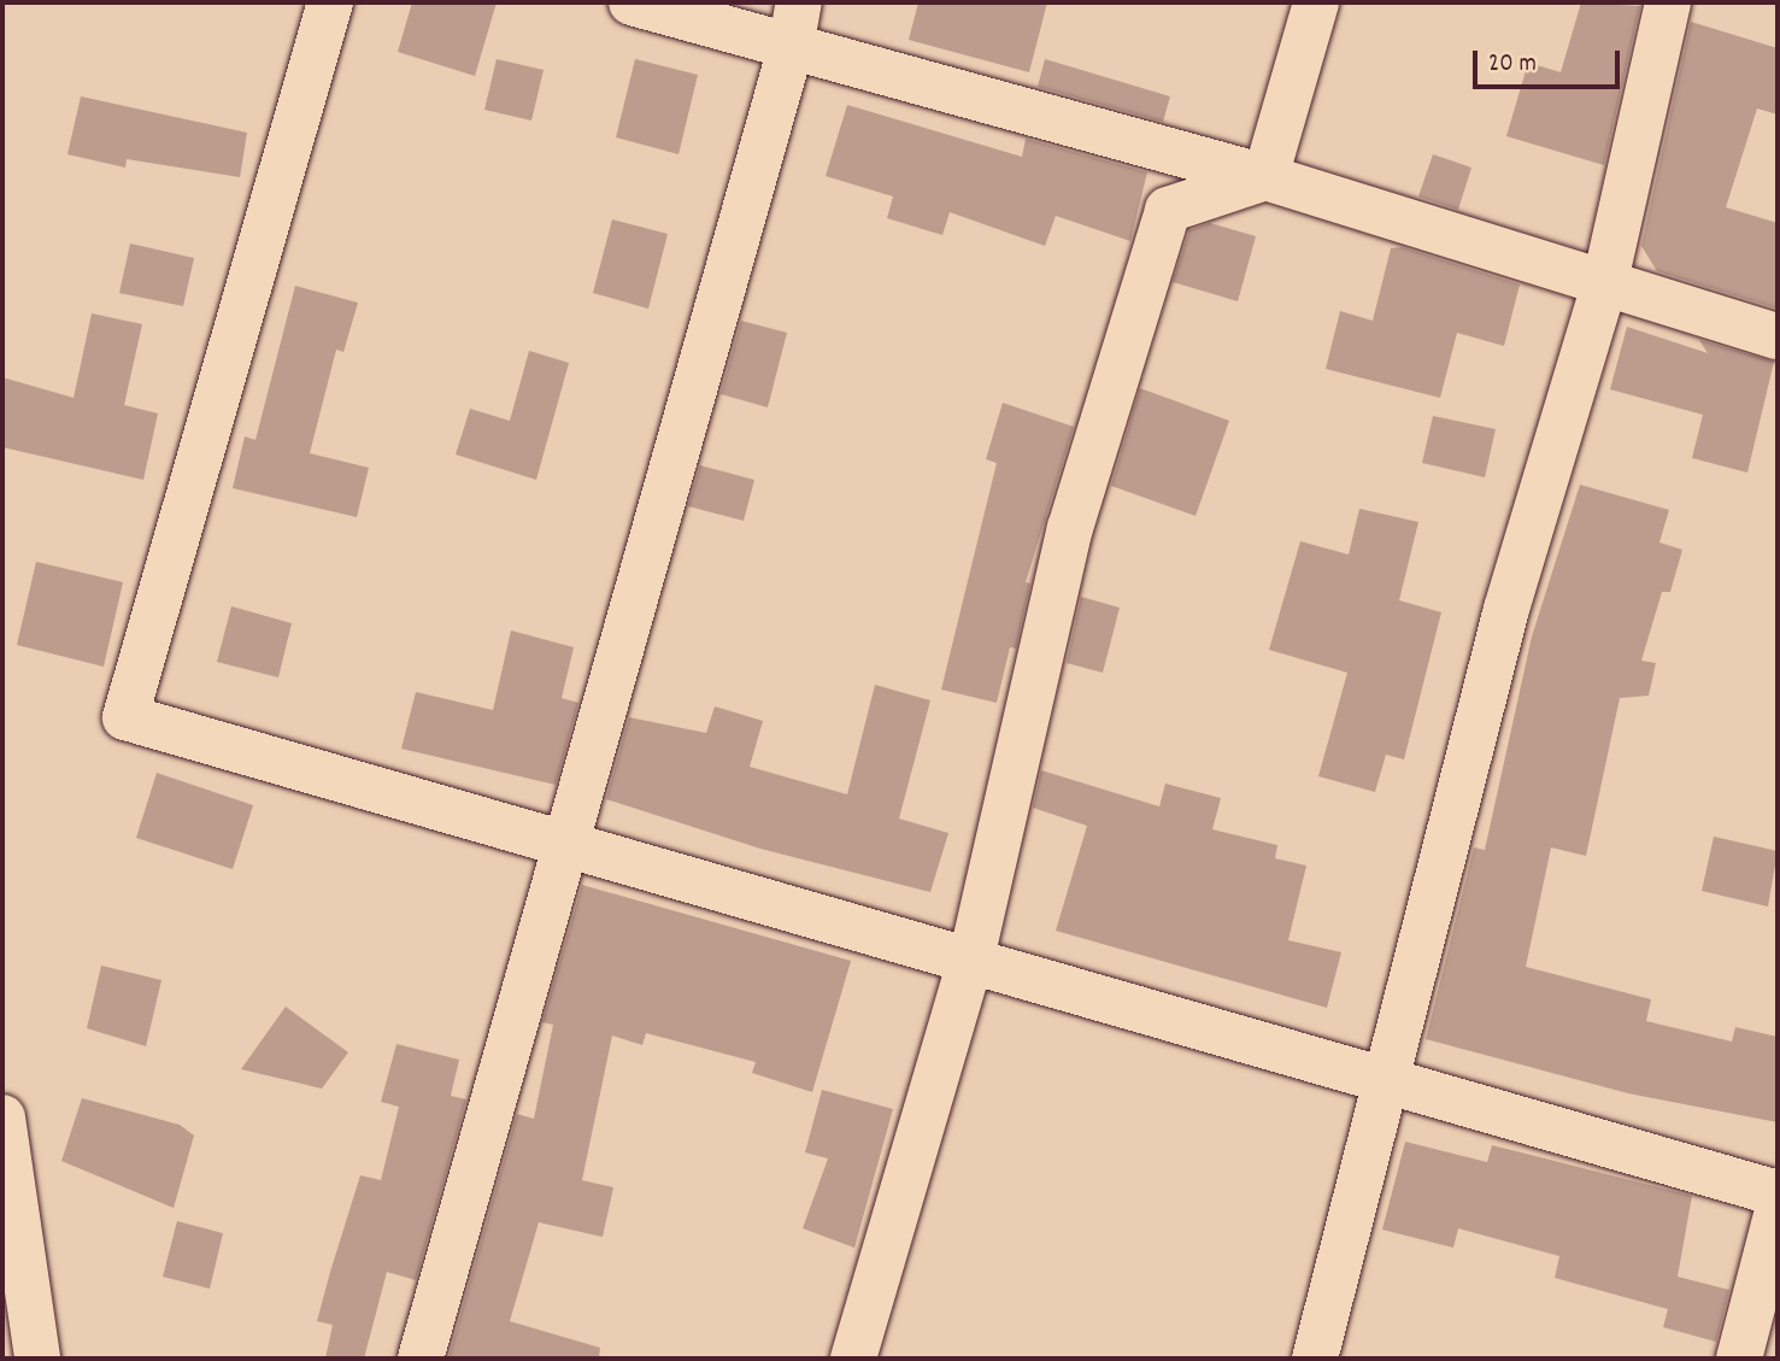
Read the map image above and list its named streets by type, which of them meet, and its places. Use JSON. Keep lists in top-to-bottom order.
{
  "scale_bar": "20 m"
}
